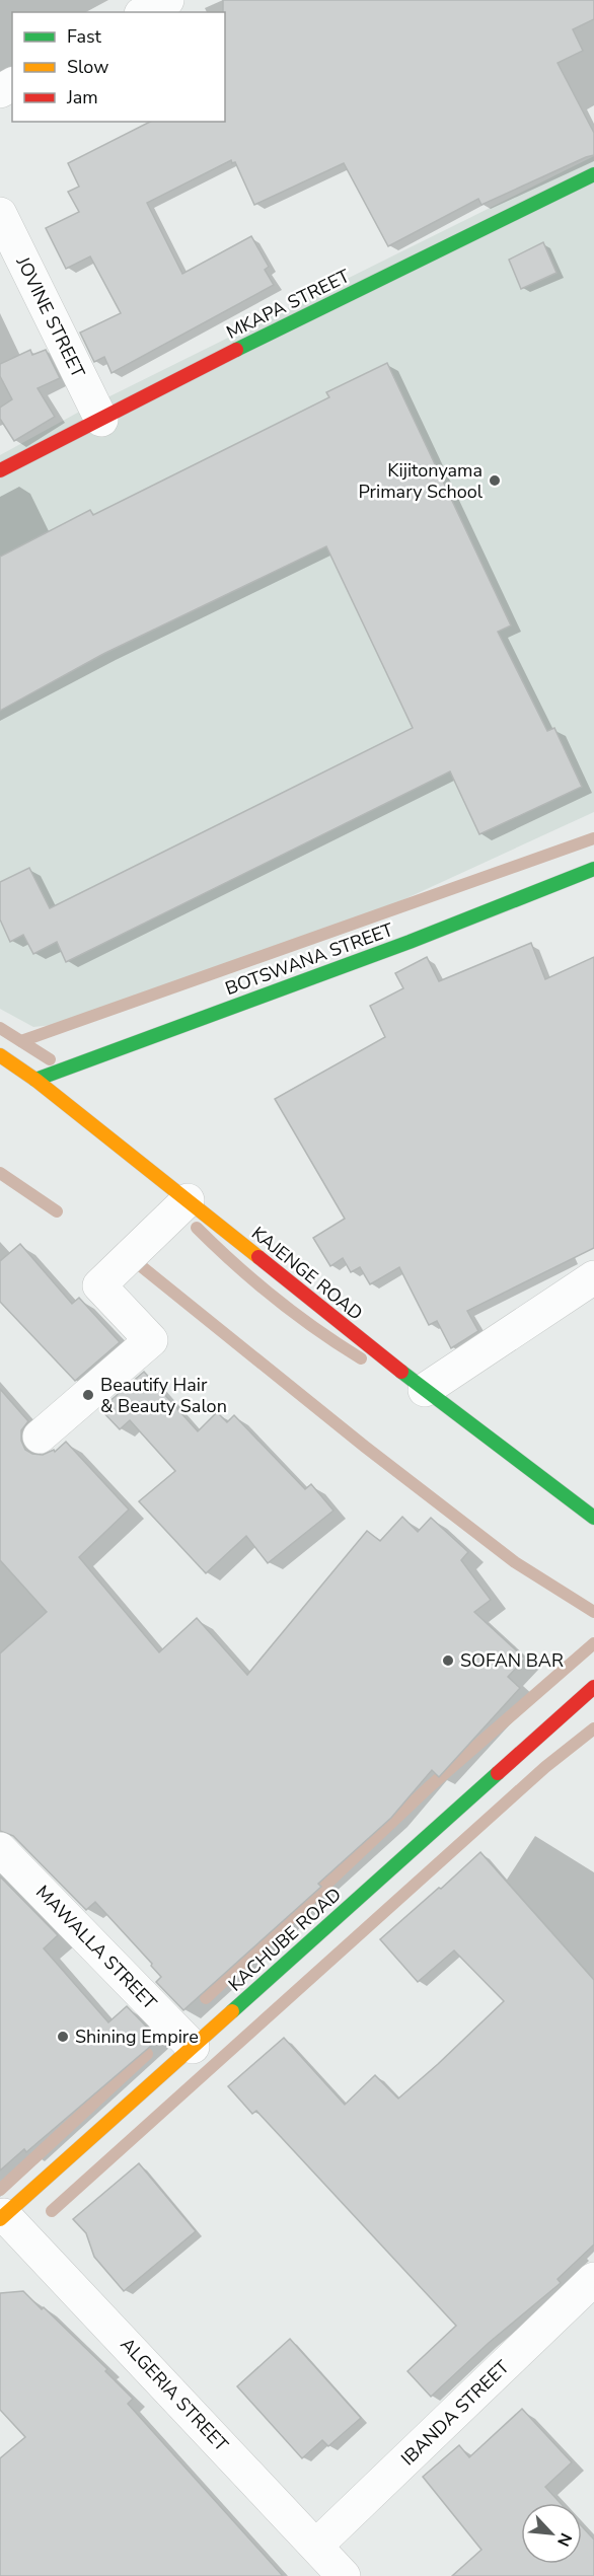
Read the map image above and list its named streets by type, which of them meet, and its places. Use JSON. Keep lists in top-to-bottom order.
{
  "streets": {
    "street": [
      "MKAPA STREET",
      "JOVINE STREET",
      "BOTSWANA STREET",
      "KAJENGE ROAD",
      "KACHUBE ROAD",
      "MAWALLA STREET",
      "ALGERIA STREET",
      "IBANDA STREET"
    ]
  },
  "crossings": [
    ["MKAPA STREET", "JOVINE STREET"],
    ["BOTSWANA STREET", "KAJENGE ROAD"],
    ["KACHUBE ROAD", "MAWALLA STREET"],
    ["KACHUBE ROAD", "ALGERIA STREET"],
    ["ALGERIA STREET", "IBANDA STREET"]
  ],
  "places": [
    "Kijitonyama Primary School",
    "Beautify Hair & Beauty Salon",
    "SOFAN BAR",
    "Shining Empire"
  ],
  "legend": ["Fast", "Slow", "Jam"],
  "north": "bottom right"
}
